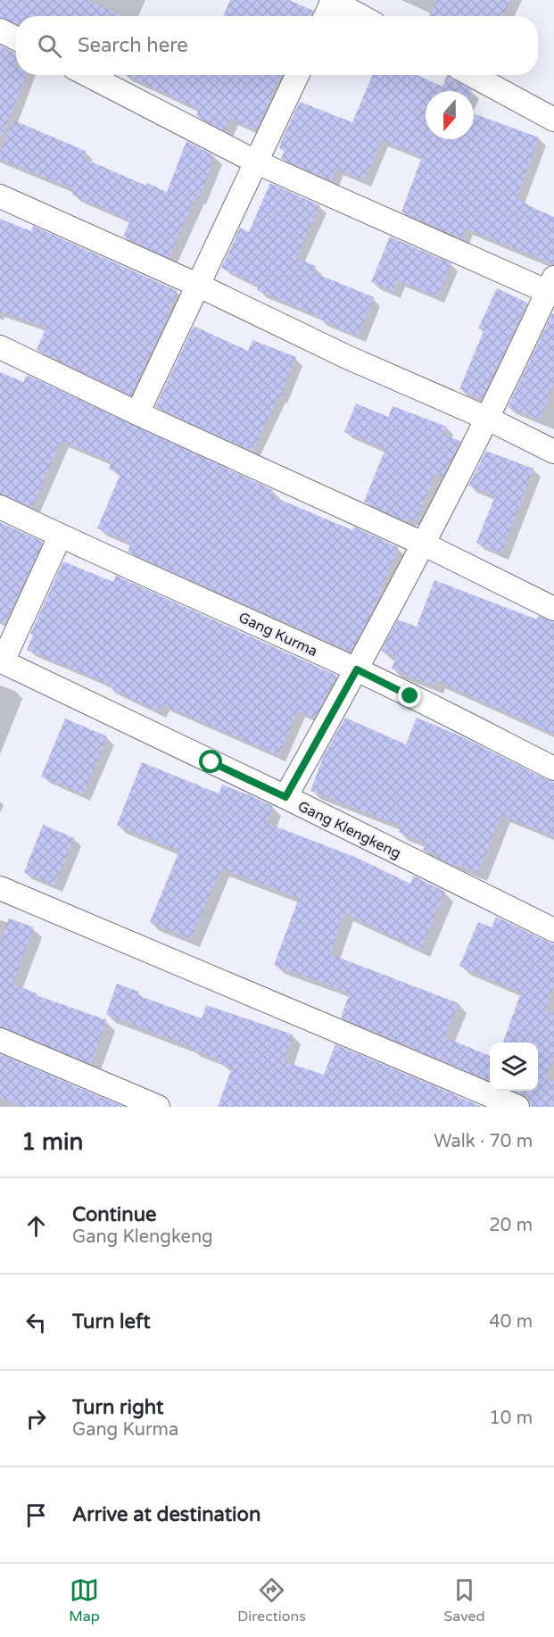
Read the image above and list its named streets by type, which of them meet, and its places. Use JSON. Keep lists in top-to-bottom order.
{
  "streets": {
    "street": ["Gang Kurma", "Gang Klengkeng"]
  },
  "north": "bottom",
  "page": {
    "search": "Search here",
    "heading": ["1 min", "Walk · 70 m"],
    "list": [
      ["Continue", "Gang Klengkeng", "20 m"],
      ["Turn left", "40 m"],
      ["Turn right", "Gang Kurma", "10 m"],
      "Arrive at destination"
    ],
    "nav": ["Map", "Directions", "Saved"]
  }
}
